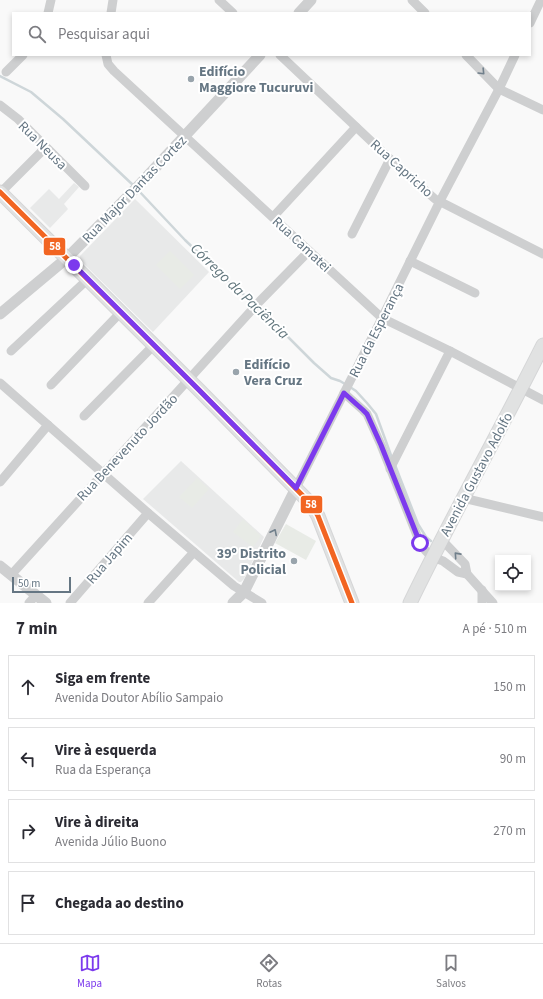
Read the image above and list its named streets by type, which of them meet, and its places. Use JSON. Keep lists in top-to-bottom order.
{
  "streets": {
    "main road": ["Avenida Gustavo Adolfo"],
    "street": [
      "Rua Neusa",
      "Rua Capricho",
      "Rua Major Dantas Cortez",
      "Rua Camatei",
      "Rua da Esperança",
      "Rua Benevenuto Jordão",
      "Rua Japim"
    ]
  },
  "crossings": [
    ["Rua Capricho", "Rua da Esperança"],
    ["Rua Major Dantas Cortez", "Rua Camatei"],
    ["Rua Camatei", "Rua da Esperança"],
    ["Rua Camatei", "Rua Benevenuto Jordão"],
    ["Rua Camatei", "Avenida Gustavo Adolfo"]
  ],
  "water": ["Córrego da Paciência"],
  "places": ["Edifício Maggiore Tucuruvi", "Edifício Vera Cruz", "39º Distrito Policial"],
  "lines": ["transit line 58"],
  "scale_bar": "50 m",
  "page": {
    "search": "Pesquisar aqui",
    "scale": "50 m",
    "heading": ["7 min", "A pé · 510 m"],
    "list": [
      ["Siga em frente", "Avenida Doutor Abílio Sampaio", "150 m"],
      ["Vire à esquerda", "Rua da Esperança", "90 m"],
      ["Vire à direita", "Avenida Júlio Buono", "270 m"],
      "Chegada ao destino"
    ],
    "nav": ["Mapa", "Rotas", "Salvos"]
  }
}
